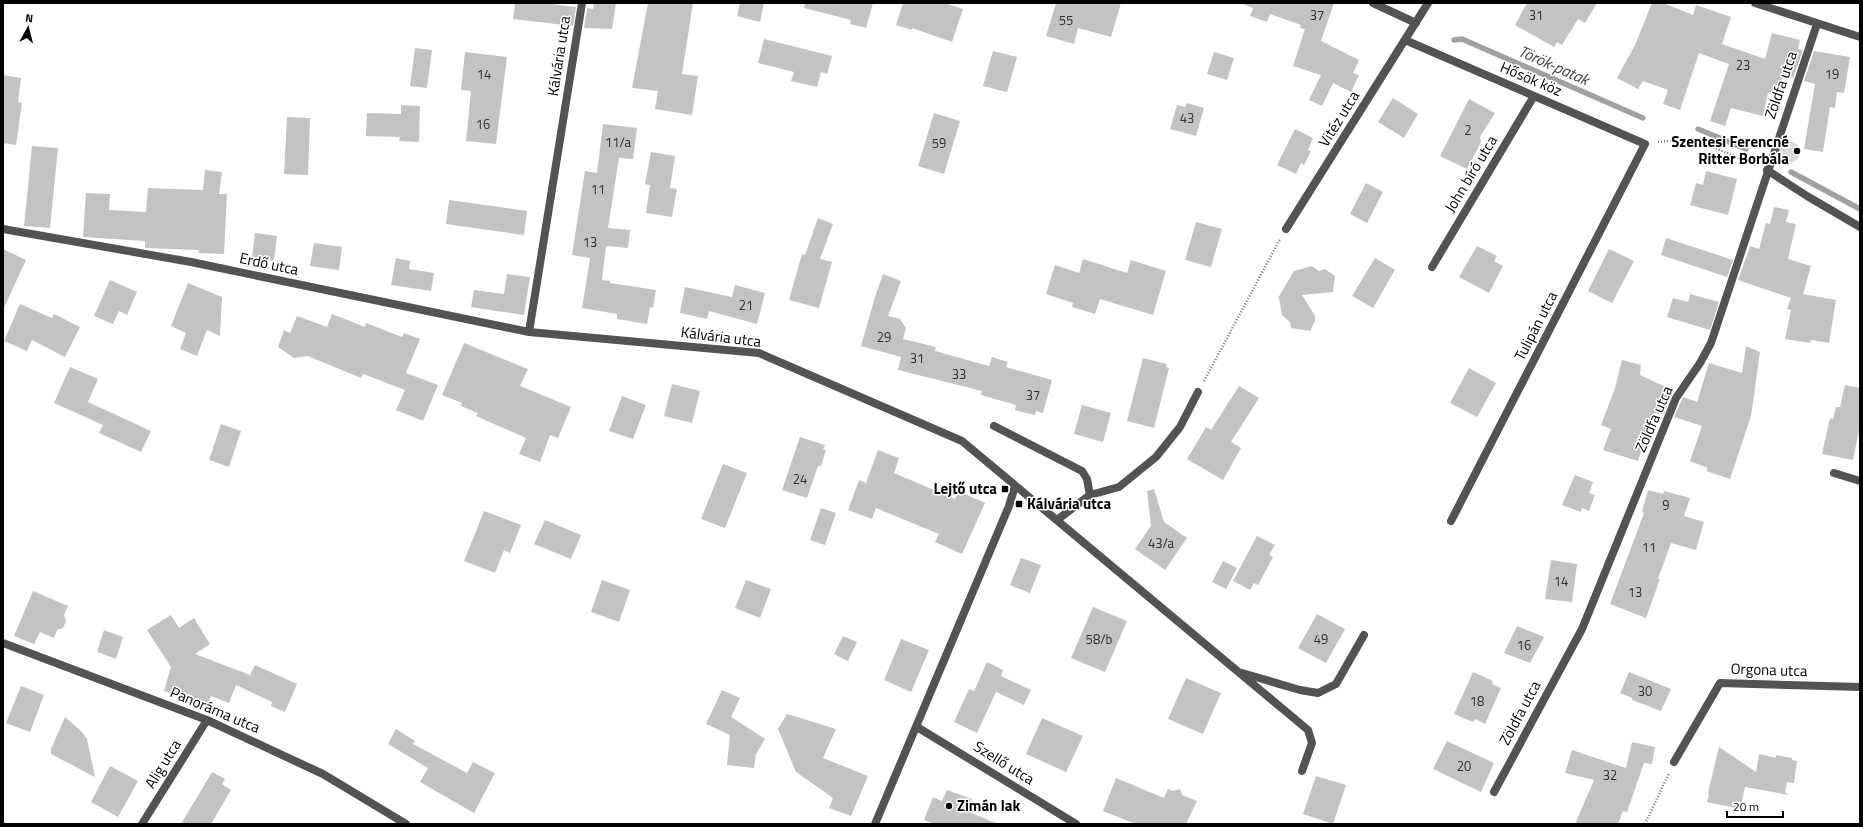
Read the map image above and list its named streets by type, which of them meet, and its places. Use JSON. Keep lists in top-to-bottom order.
{
  "streets": {
    "street": [
      "Kálvária utca",
      "Hősök köz",
      "Zöldfa utca",
      "Vitéz utca",
      "John bíró utca",
      "Erdő utca",
      "Tulipán utca",
      "Orgona utca",
      "Panoráma utca",
      "Szellő utca",
      "Alig utca"
    ]
  },
  "crossings": [
    ["Kálvária utca", "Erdő utca"],
    ["Hősök köz", "Vitéz utca"],
    ["Hősök köz", "John bíró utca"],
    ["Hősök köz", "Tulipán utca"],
    ["Panoráma utca", "Alig utca"]
  ],
  "water": ["Török-patak"],
  "places": {
    "other": ["Szentesi Ferencné Ritter Borbála", "Zimán lak"],
    "transit": ["Lejtő utca", "Kálvária utca"]
  },
  "house_numbers": [
    "37",
    "31",
    "55",
    "23",
    "14",
    "19",
    "43",
    "16",
    "2",
    "11/a",
    "59",
    "11",
    "13",
    "21",
    "29",
    "31",
    "33",
    "37",
    "24",
    "9",
    "43/a",
    "11",
    "14",
    "13",
    "58/b",
    "49",
    "16",
    "30",
    "18",
    "20",
    "32"
  ],
  "scale_bar": "20 m",
  "north": "top"
}
